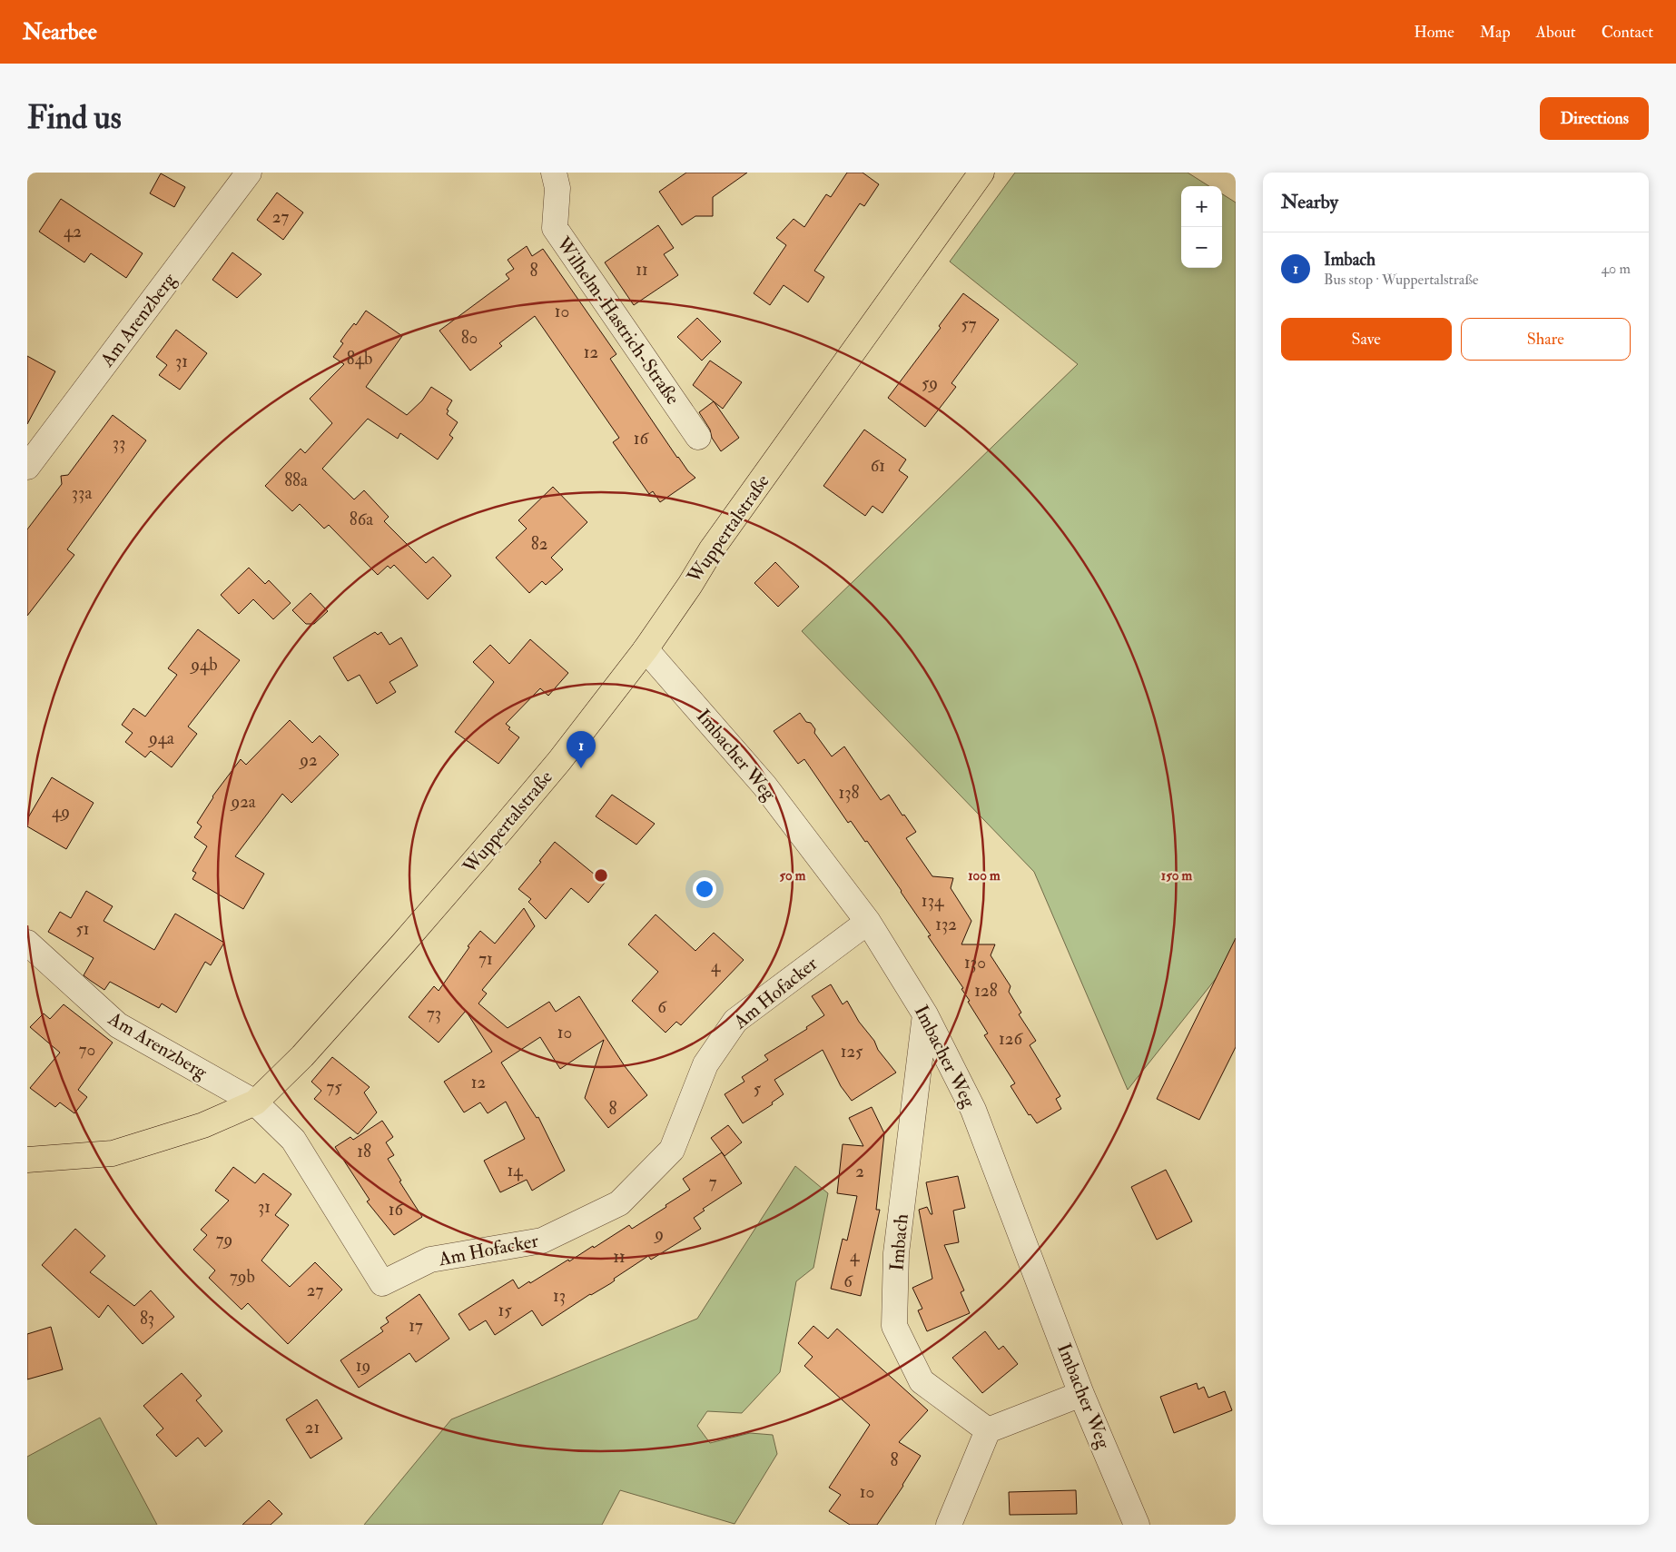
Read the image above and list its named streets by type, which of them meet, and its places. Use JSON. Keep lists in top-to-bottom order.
{
  "streets": {
    "main road": ["Wuppertalstraße"],
    "street": [
      "Am Arenzberg",
      "Wilhelm-Hastrich-Straße",
      "Imbacher Weg",
      "Am Hofacker",
      "Imbach"
    ]
  },
  "crossings": [
    ["Am Arenzberg", "Wuppertalstraße"],
    ["Am Arenzberg", "Am Hofacker"],
    ["Wuppertalstraße", "Imbacher Weg"],
    ["Wuppertalstraße", "Am Hofacker"],
    ["Imbacher Weg", "Am Hofacker"],
    ["Imbacher Weg", "Imbach"]
  ],
  "house_numbers": [
    "27",
    "42",
    "11",
    "8",
    "10",
    "57",
    "80",
    "12",
    "84b",
    "31",
    "59",
    "16",
    "33",
    "61",
    "88a",
    "33a",
    "86a",
    "82",
    "94b",
    "94a",
    "92",
    "138",
    "92a",
    "49",
    "134",
    "132",
    "51",
    "71",
    "130",
    "4",
    "128",
    "6",
    "73",
    "10",
    "126",
    "70",
    "125",
    "12",
    "75",
    "5",
    "8",
    "18",
    "14",
    "2",
    "7",
    "31",
    "16",
    "9",
    "79",
    "4",
    "11",
    "79b",
    "6",
    "27",
    "13",
    "15",
    "83",
    "17",
    "19",
    "21",
    "8",
    "10"
  ],
  "page": {
    "header": "Nearbee",
    "nav": [
      "Home",
      "Map",
      "About",
      "Contact"
    ],
    "buttons": [
      "Directions",
      ["Save", "Share"]
    ],
    "title": "Find us",
    "heading": "Nearby",
    "map_buttons": ["+", "−"],
    "list": [
      {
        "mark": "1",
        "name": "Imbach",
        "note": "Bus stop · Wuppertalstraße",
        "value": "40 m"
      }
    ],
    "pins": "1"
  },
  "rings": ["50 m", "100 m", "150 m"]
}
